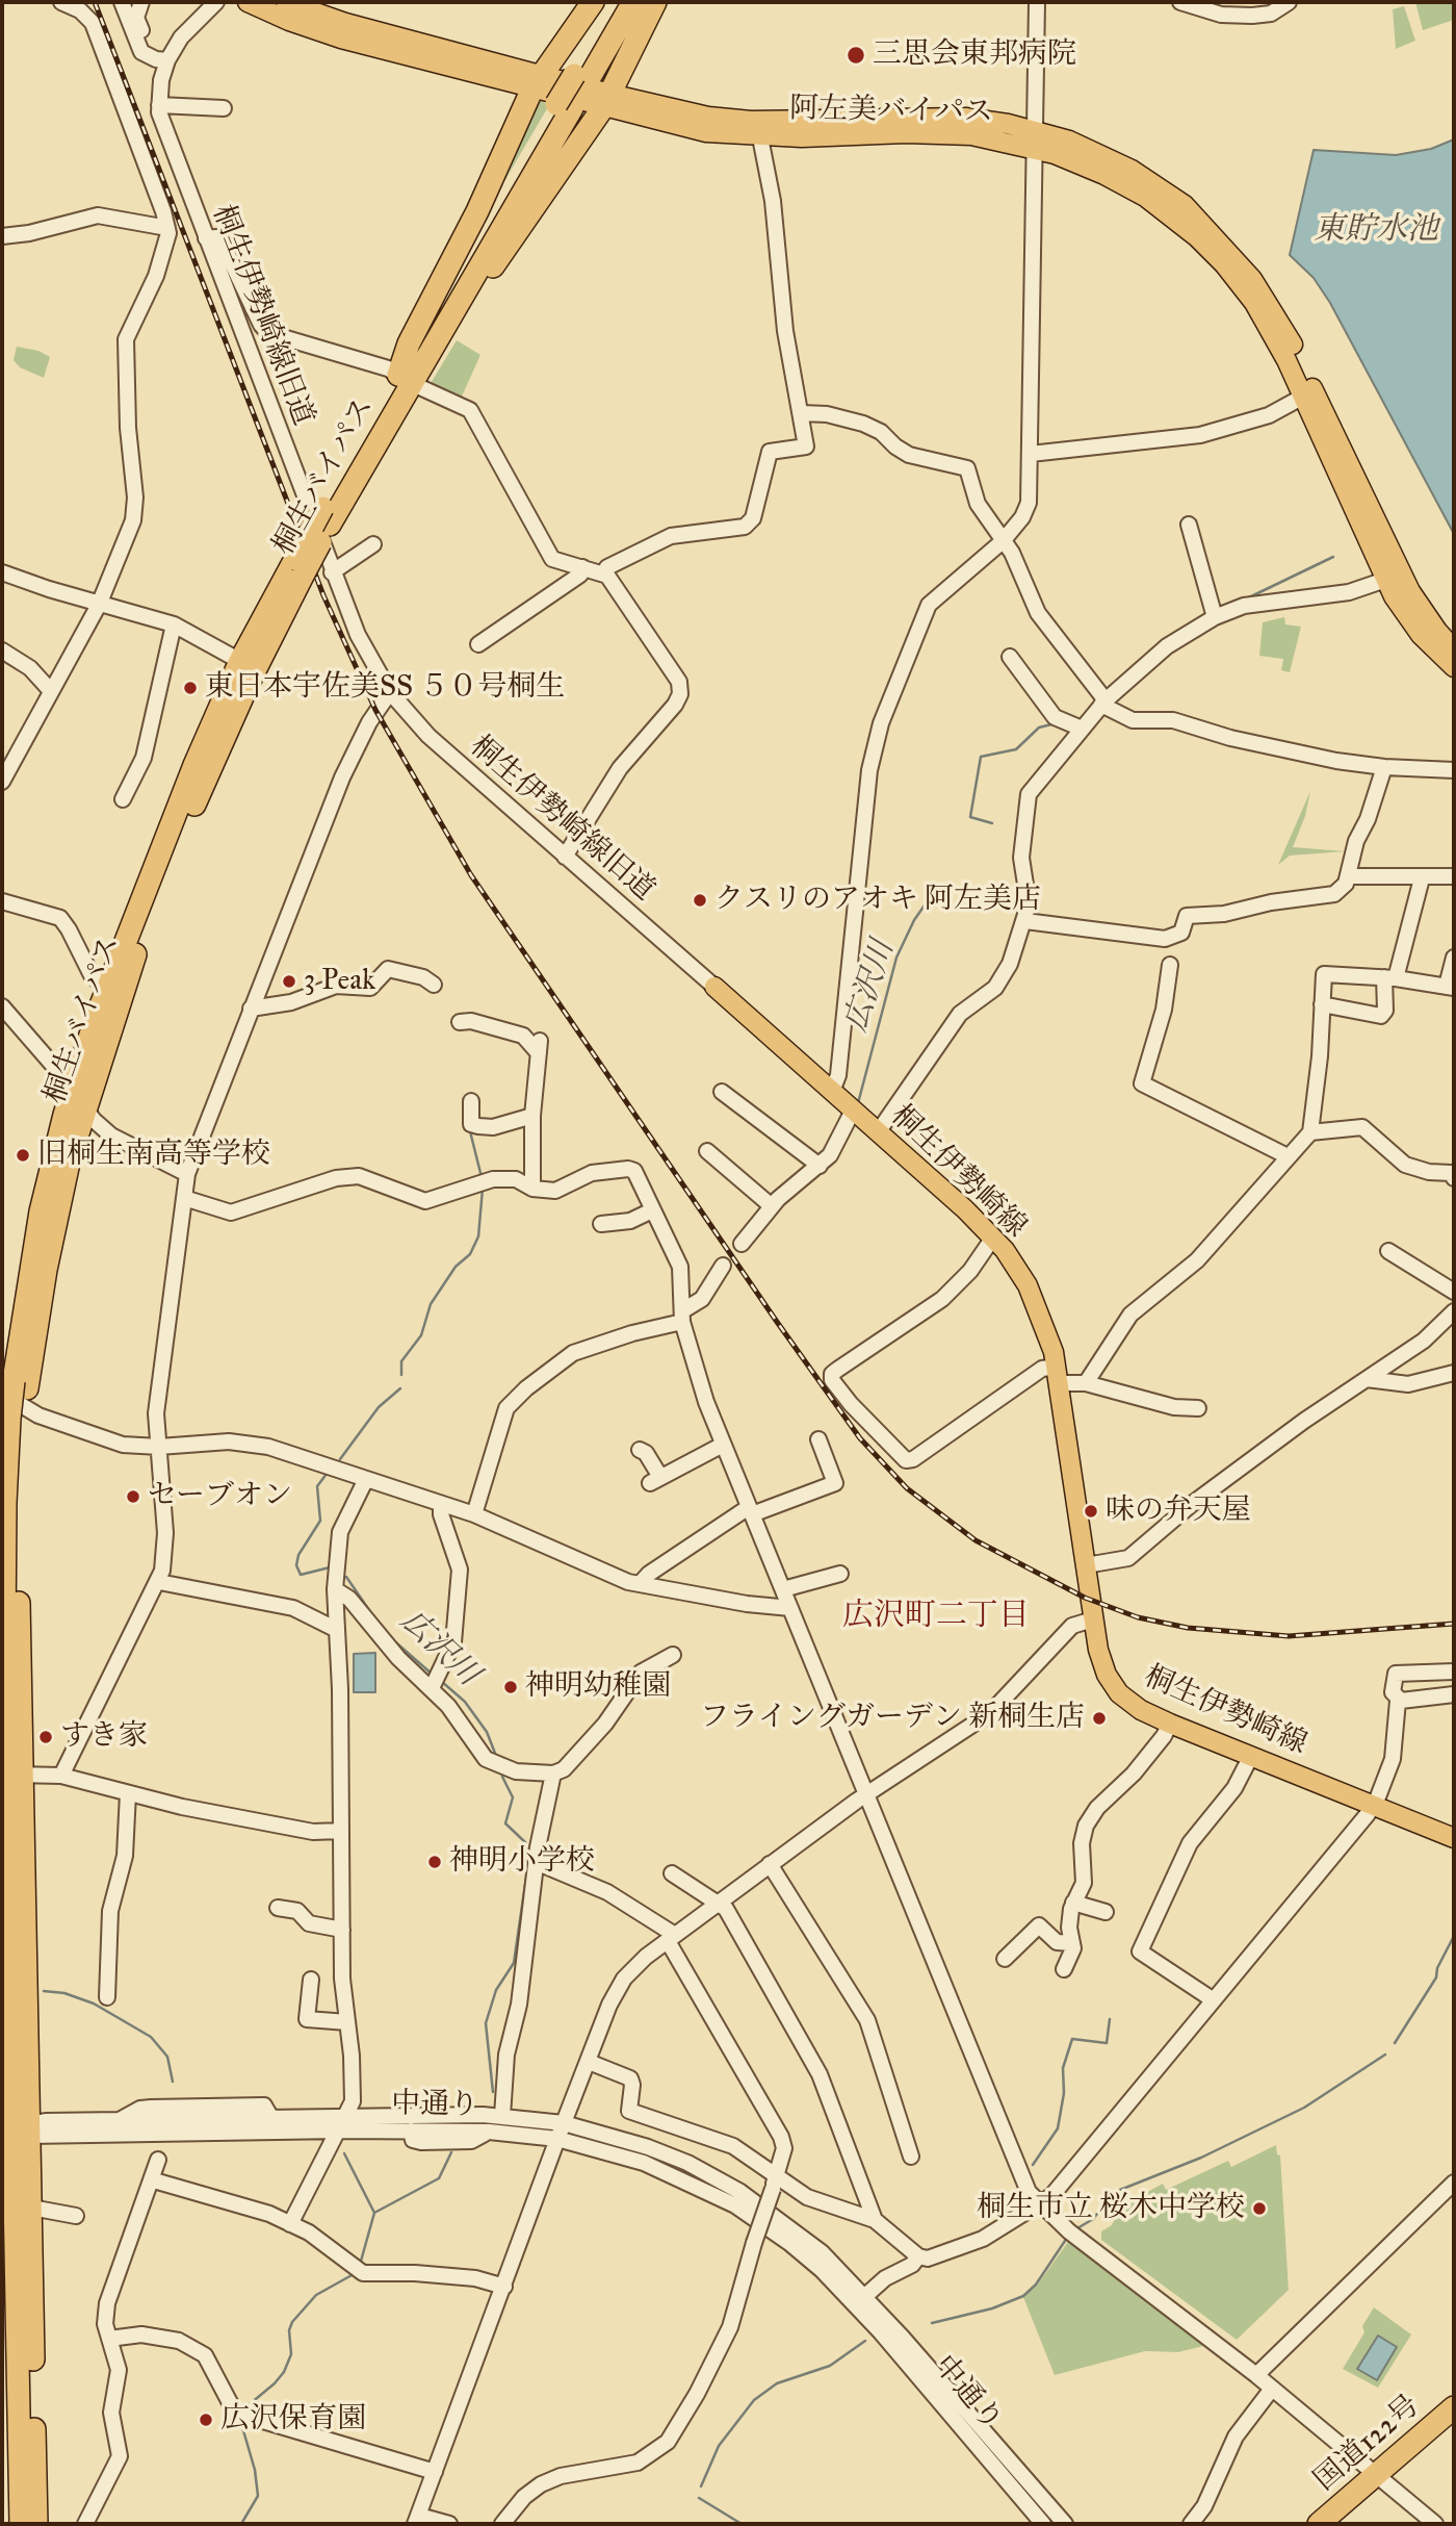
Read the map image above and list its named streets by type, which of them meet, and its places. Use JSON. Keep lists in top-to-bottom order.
{
  "streets": {
    "highway": ["桐生バイパス", "国道122号"],
    "main road": ["阿左美バイパス", "桐生伊勢崎線"],
    "street": ["桐生伊勢崎線旧道", "中通り"]
  },
  "crossings": [
    ["桐生伊勢崎線旧道", "桐生伊勢崎線"],
    ["桐生バイパス", "中通り"]
  ],
  "districts": ["広沢町二丁目"],
  "water": ["東貯水池", "広沢川"],
  "places": [
    "三思会東邦病院",
    "東日本宇佐美SS ５０号桐生",
    "クスリのアオキ 阿左美店",
    "3 Peak",
    "旧桐生南高等学校",
    "セーブオン",
    "味の弁天屋",
    "神明幼稚園",
    "フライングガーデン 新桐生店",
    "すき家",
    "神明小学校",
    "桐生市立 桜木中学校",
    "広沢保育園"
  ]
}
